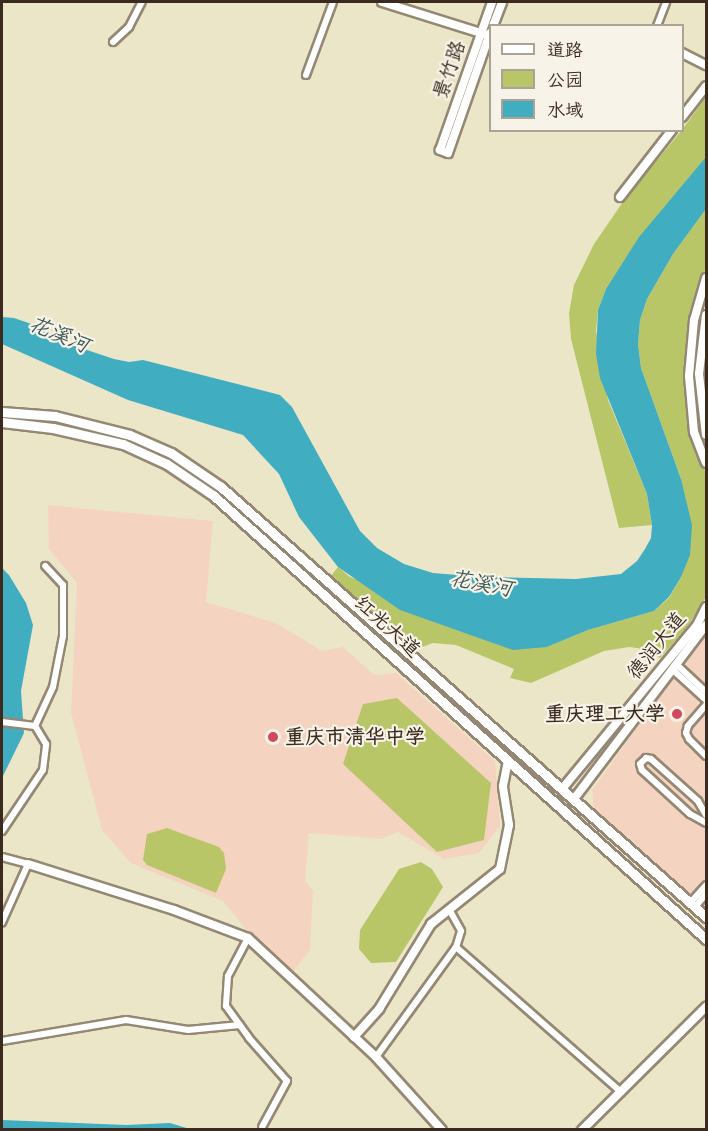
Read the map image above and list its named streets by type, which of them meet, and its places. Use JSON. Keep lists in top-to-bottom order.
{
  "streets": {
    "main road": ["红光大道"],
    "street": ["景竹路", "德润大道"]
  },
  "crossings": [
    ["红光大道", "德润大道"]
  ],
  "water": ["花溪河"],
  "places": ["重庆理工大学", "重庆市清华中学"],
  "legend": ["道路", "公园", "水域"]
}
